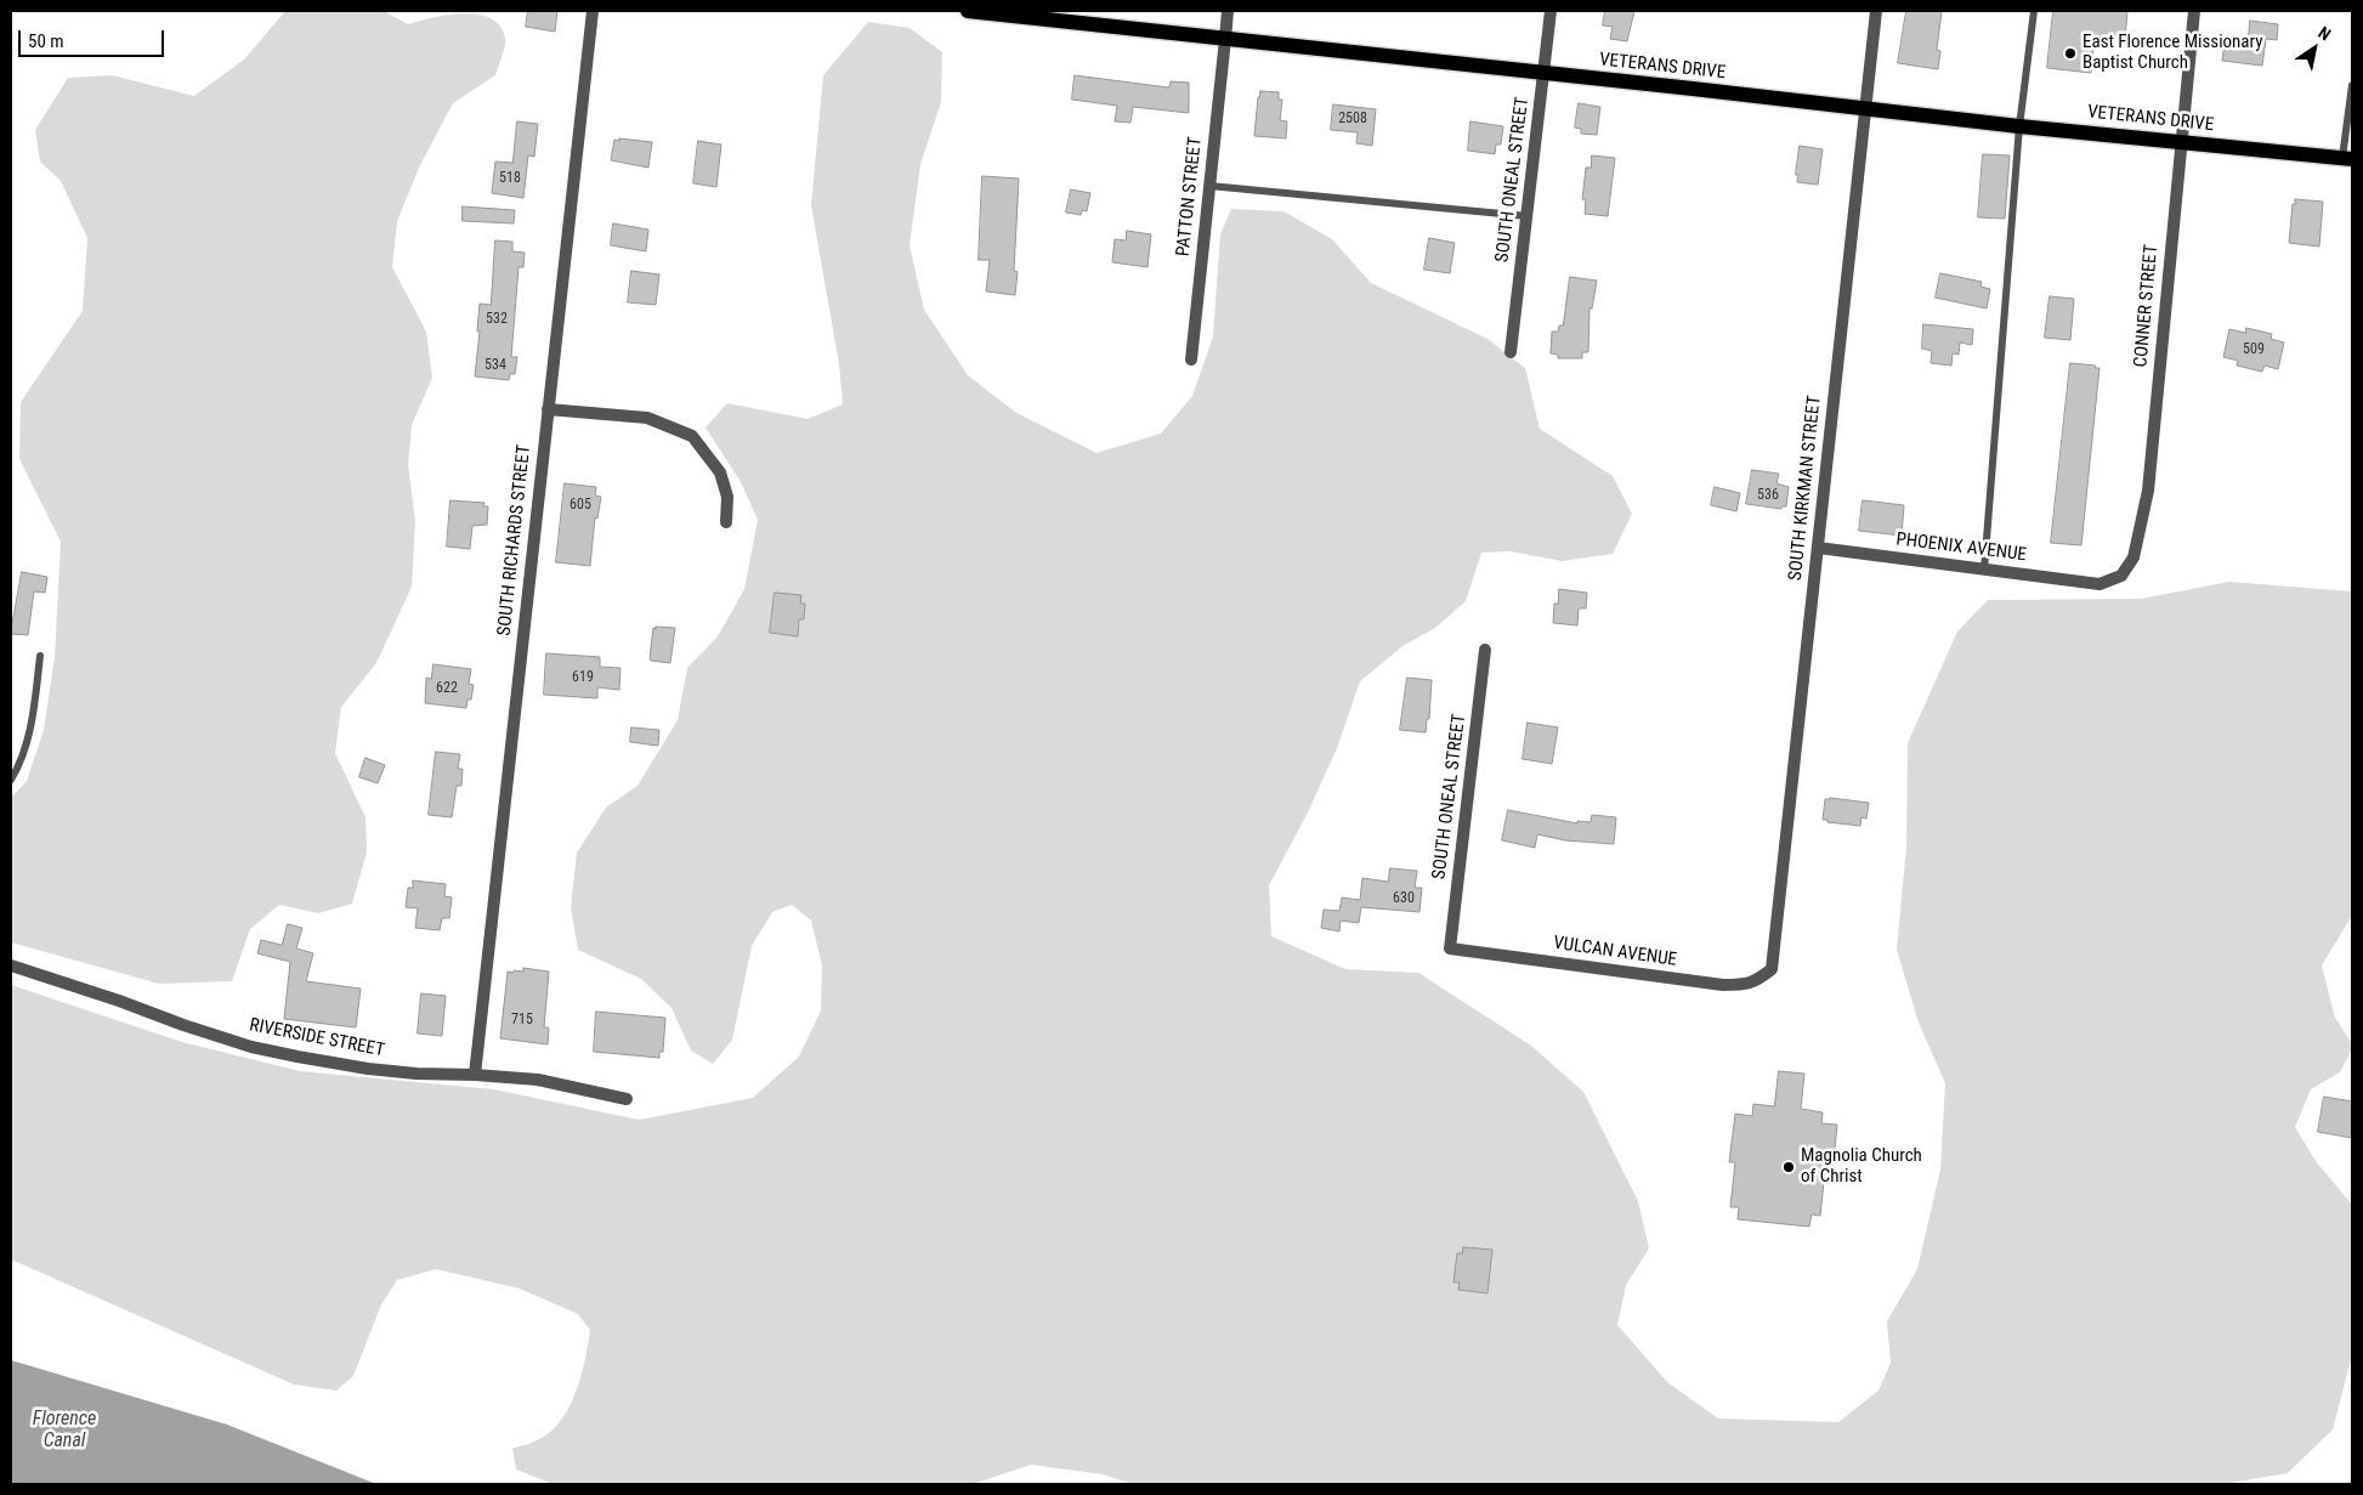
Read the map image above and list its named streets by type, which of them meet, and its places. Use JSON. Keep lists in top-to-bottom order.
{
  "streets": {
    "main road": ["VETERANS DRIVE"],
    "street": [
      "SOUTH ONEAL STREET",
      "PATTON STREET",
      "CONNER STREET",
      "SOUTH KIRKMAN STREET",
      "SOUTH RICHARDS STREET",
      "PHOENIX AVENUE",
      "VULCAN AVENUE",
      "RIVERSIDE STREET"
    ]
  },
  "crossings": [
    ["VETERANS DRIVE", "SOUTH ONEAL STREET"],
    ["VETERANS DRIVE", "PATTON STREET"],
    ["VETERANS DRIVE", "CONNER STREET"],
    ["VETERANS DRIVE", "SOUTH KIRKMAN STREET"],
    ["SOUTH ONEAL STREET", "VULCAN AVENUE"],
    ["CONNER STREET", "PHOENIX AVENUE"],
    ["SOUTH KIRKMAN STREET", "PHOENIX AVENUE"],
    ["SOUTH KIRKMAN STREET", "VULCAN AVENUE"],
    ["SOUTH RICHARDS STREET", "RIVERSIDE STREET"]
  ],
  "water": ["Florence Canal"],
  "places": ["East Florence Missionary Baptist Church", "Magnolia Church of Christ"],
  "house_numbers": [
    "2508",
    "518",
    "532",
    "509",
    "534",
    "536",
    "605",
    "619",
    "622",
    "630",
    "715"
  ],
  "scale_bar": "50 m",
  "north": "top right"
}
